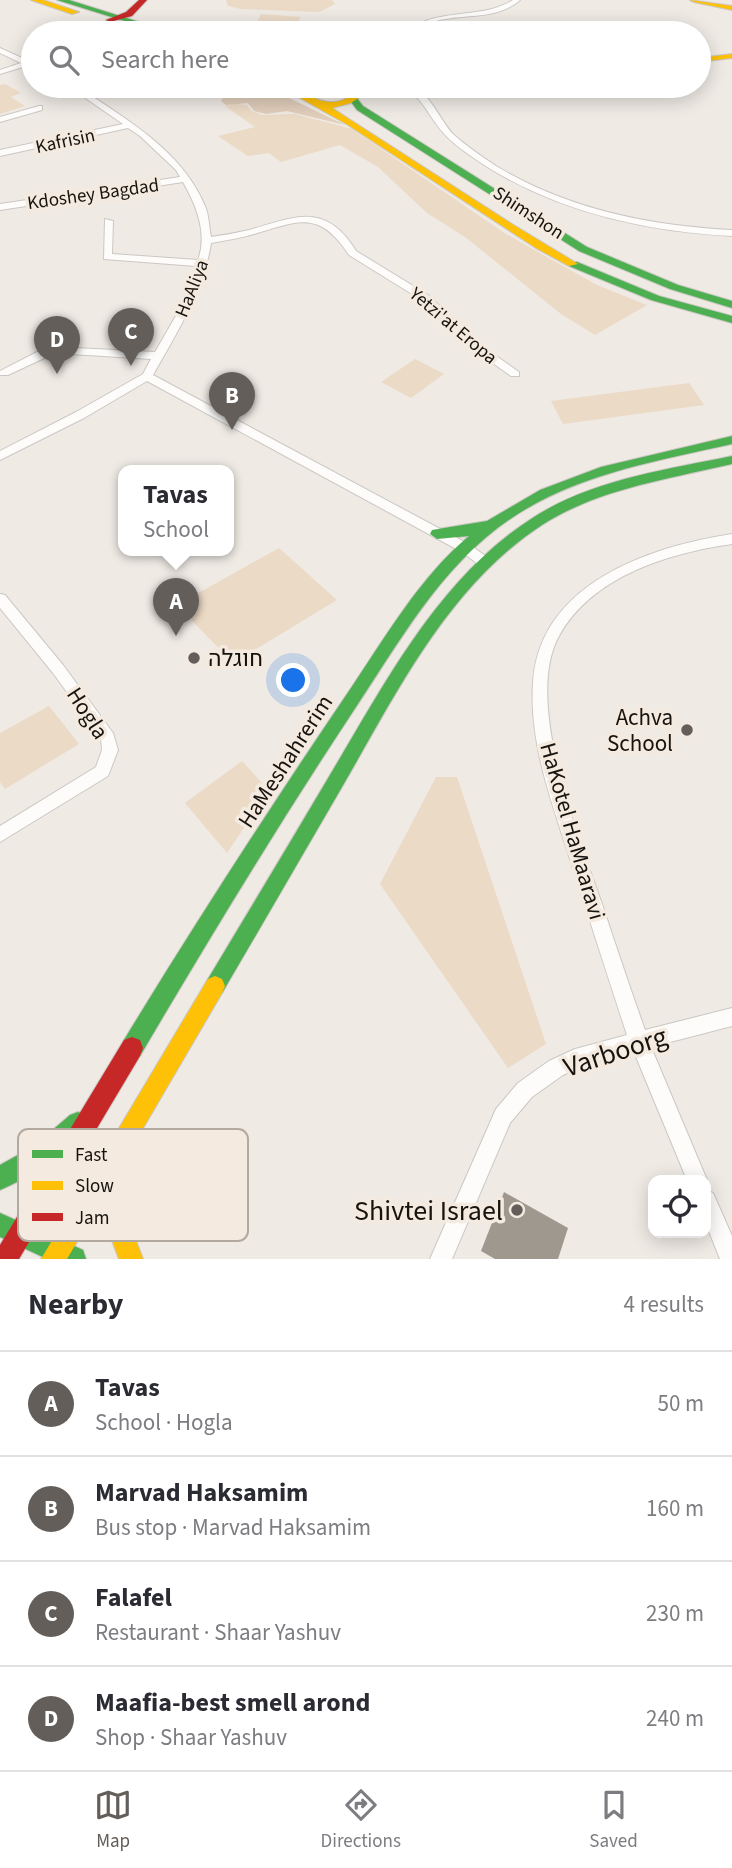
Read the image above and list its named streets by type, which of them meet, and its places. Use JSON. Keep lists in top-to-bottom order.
{
  "streets": {
    "main road": ["Shimshon", "HaMeshahrerim"],
    "street": [
      "Kafrisin",
      "Kdoshey Bagdad",
      "HaAliya",
      "Yetzi'at Eropa",
      "Hogla",
      "HaKotel HaMaaravi",
      "Varboorg"
    ]
  },
  "crossings": [
    ["Kafrisin", "HaAliya"],
    ["Kdoshey Bagdad", "HaAliya"],
    ["HaAliya", "Yetzi'at Eropa"],
    ["HaKotel HaMaaravi", "Varboorg"]
  ],
  "places": ["חוגלה", "Achva School", "Shivtei Israel"],
  "legend": ["Fast", "Slow", "Jam"],
  "page": {
    "search": "Search here",
    "pins": [
      "C",
      "D",
      "B",
      "A"
    ],
    "popup": ["Tavas", "School"],
    "heading": ["Nearby", "4 results"],
    "list": [
      {
        "mark": "A",
        "name": "Tavas",
        "note": "School · Hogla",
        "value": "50 m"
      },
      {
        "mark": "B",
        "name": "Marvad Haksamim",
        "note": "Bus stop · Marvad Haksamim",
        "value": "160 m"
      },
      {
        "mark": "C",
        "name": "Falafel",
        "note": "Restaurant · Shaar Yashuv",
        "value": "230 m"
      },
      {
        "mark": "D",
        "name": "Maafia-best smell arond",
        "note": "Shop · Shaar Yashuv",
        "value": "240 m"
      }
    ],
    "nav": ["Map", "Directions", "Saved"]
  }
}
